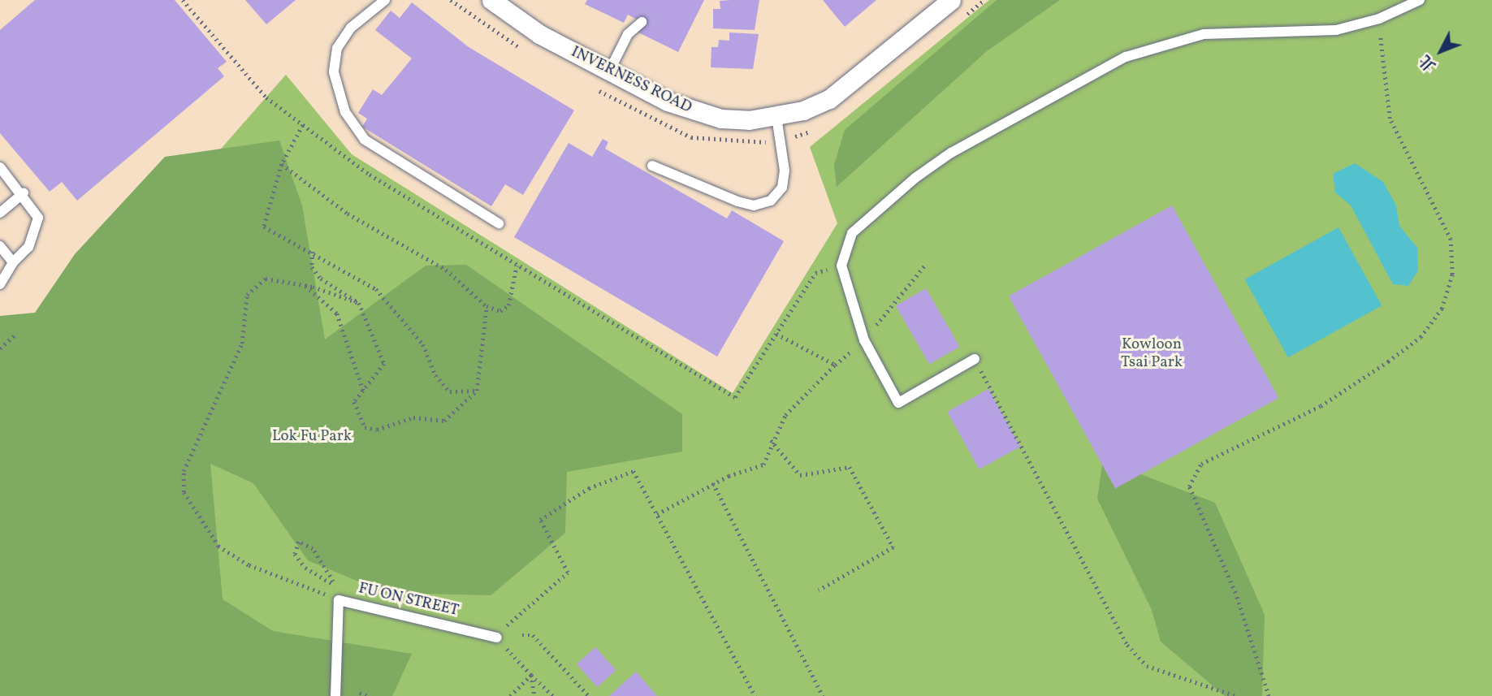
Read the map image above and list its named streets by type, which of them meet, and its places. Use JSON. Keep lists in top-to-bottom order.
{
  "streets": {
    "street": ["INVERNESS ROAD"],
    "lane": ["FU ON STREET"]
  },
  "parks": ["Kowloon Tsai Park", "Lok Fu Park"],
  "north": "bottom left"
}
